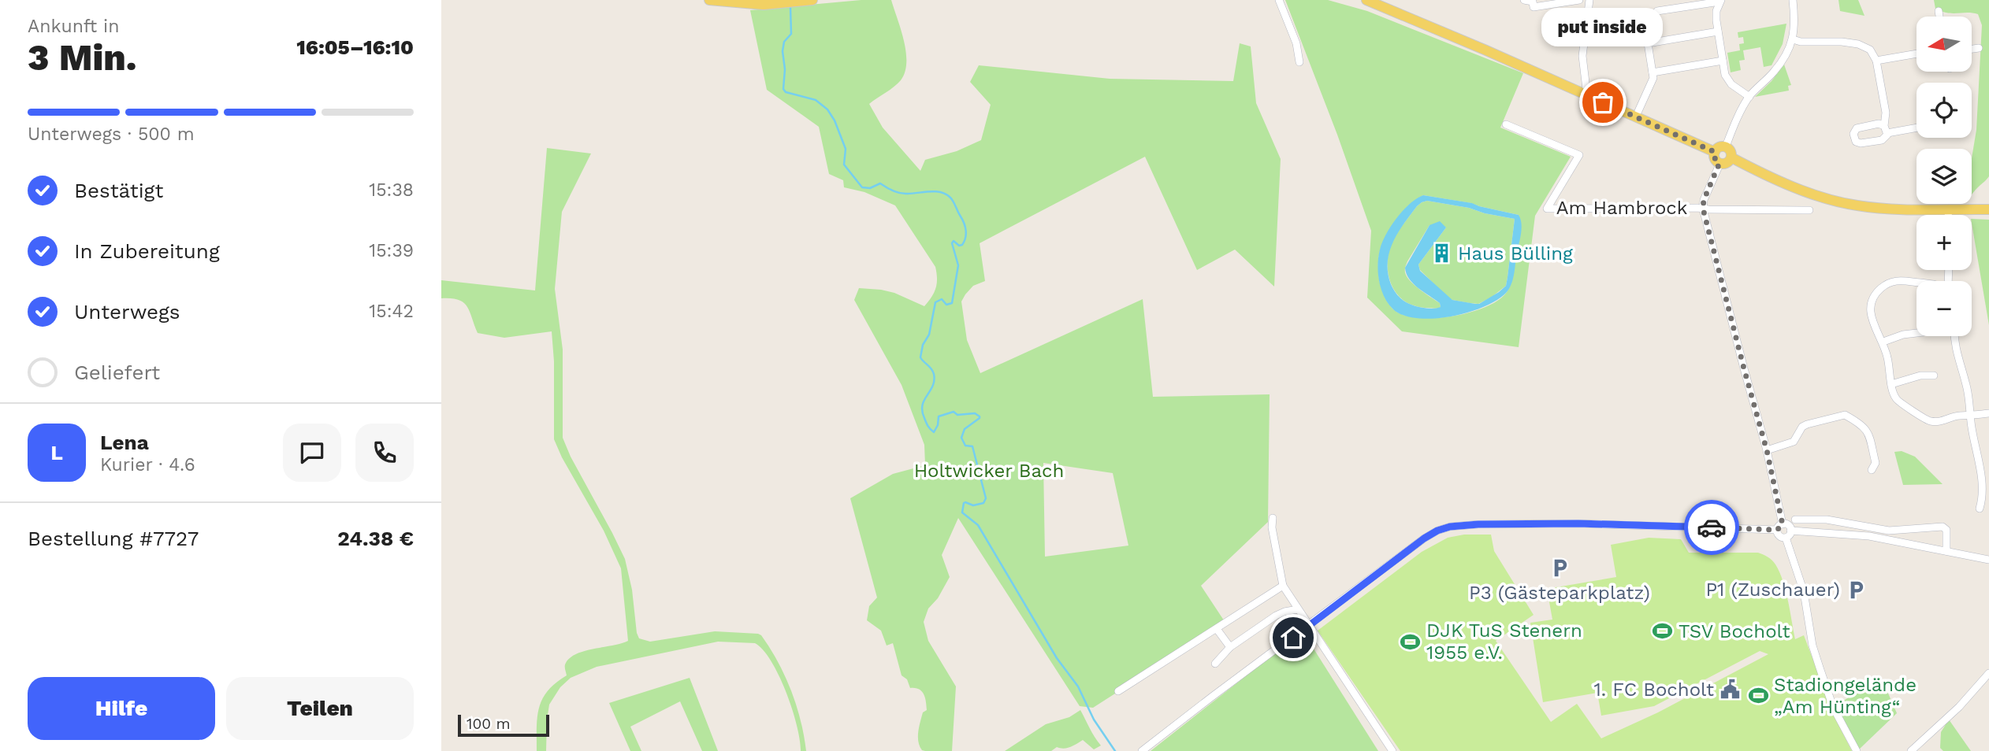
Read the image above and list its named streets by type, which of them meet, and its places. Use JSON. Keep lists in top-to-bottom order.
{
  "streets": {
    "street": ["Am Hambrock"]
  },
  "parks": ["Holtwicker Bach"],
  "places": {
    "other": ["put inside"],
    "building": ["Haus Bülling"],
    "parking": ["P3 (Gästeparkplatz)", "P1 (Zuschauer)"],
    "sports": ["TSV Bocholt", "DJK TuS Stenern 1955 e.V.", "Stadiongelände „Am Hünting“"],
    "public building": ["1. FC Bocholt"]
  },
  "scale_bar": "100 m",
  "north": "left",
  "page": {
    "heading": ["3 Min.", "Ankunft in", "16:05–16:10"],
    "panel": [
      "Lena",
      "Kurier · 4.6",
      "Bestellung #7727",
      "24.38 €"
    ],
    "bubble": "put inside",
    "map_buttons": ["+", "−"],
    "bar": "Unterwegs · 500 m",
    "list": [
      ["Bestätigt", "15:38"],
      ["In Zubereitung", "15:39"],
      ["Unterwegs", "15:42"],
      "Geliefert"
    ],
    "round": "L",
    "buttons": ["Hilfe", "Teilen"],
    "scale": "100 m"
  }
}
